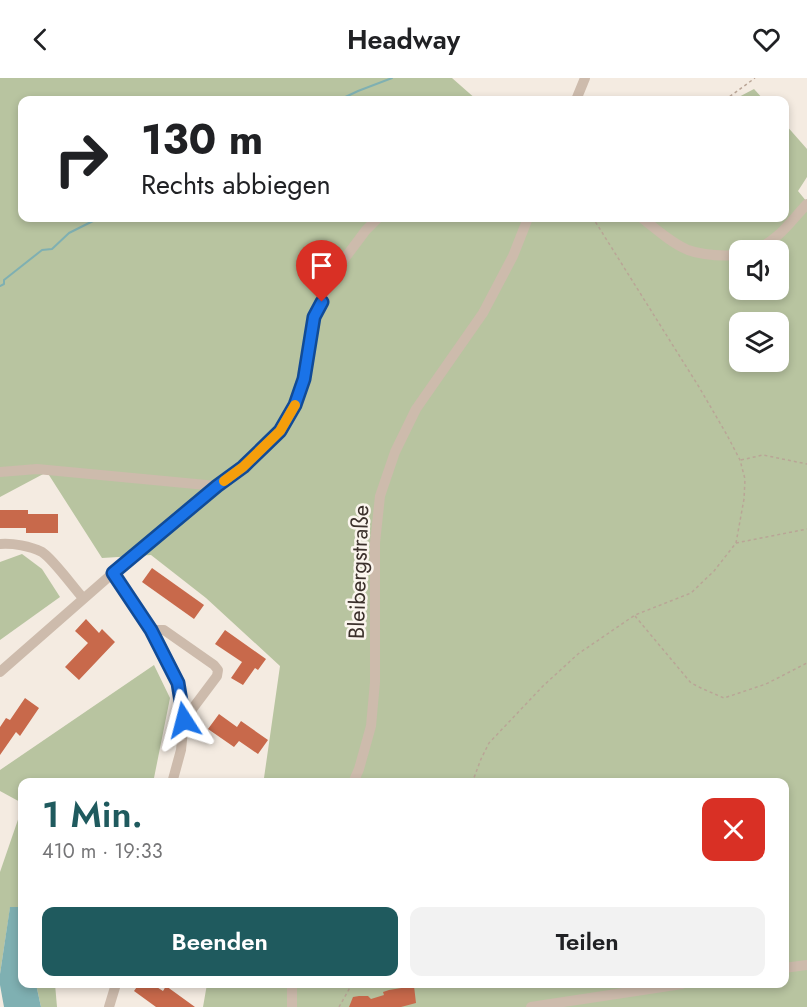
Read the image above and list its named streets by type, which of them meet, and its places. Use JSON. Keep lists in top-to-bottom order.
{
  "streets": {
    "street": ["Bleibergstraße"]
  },
  "page": {
    "header": "Headway",
    "turn": ["130 m", "Rechts abbiegen"],
    "heading": ["1 Min.", "410 m · 19:33"],
    "buttons": ["Beenden", "Teilen"]
  }
}
